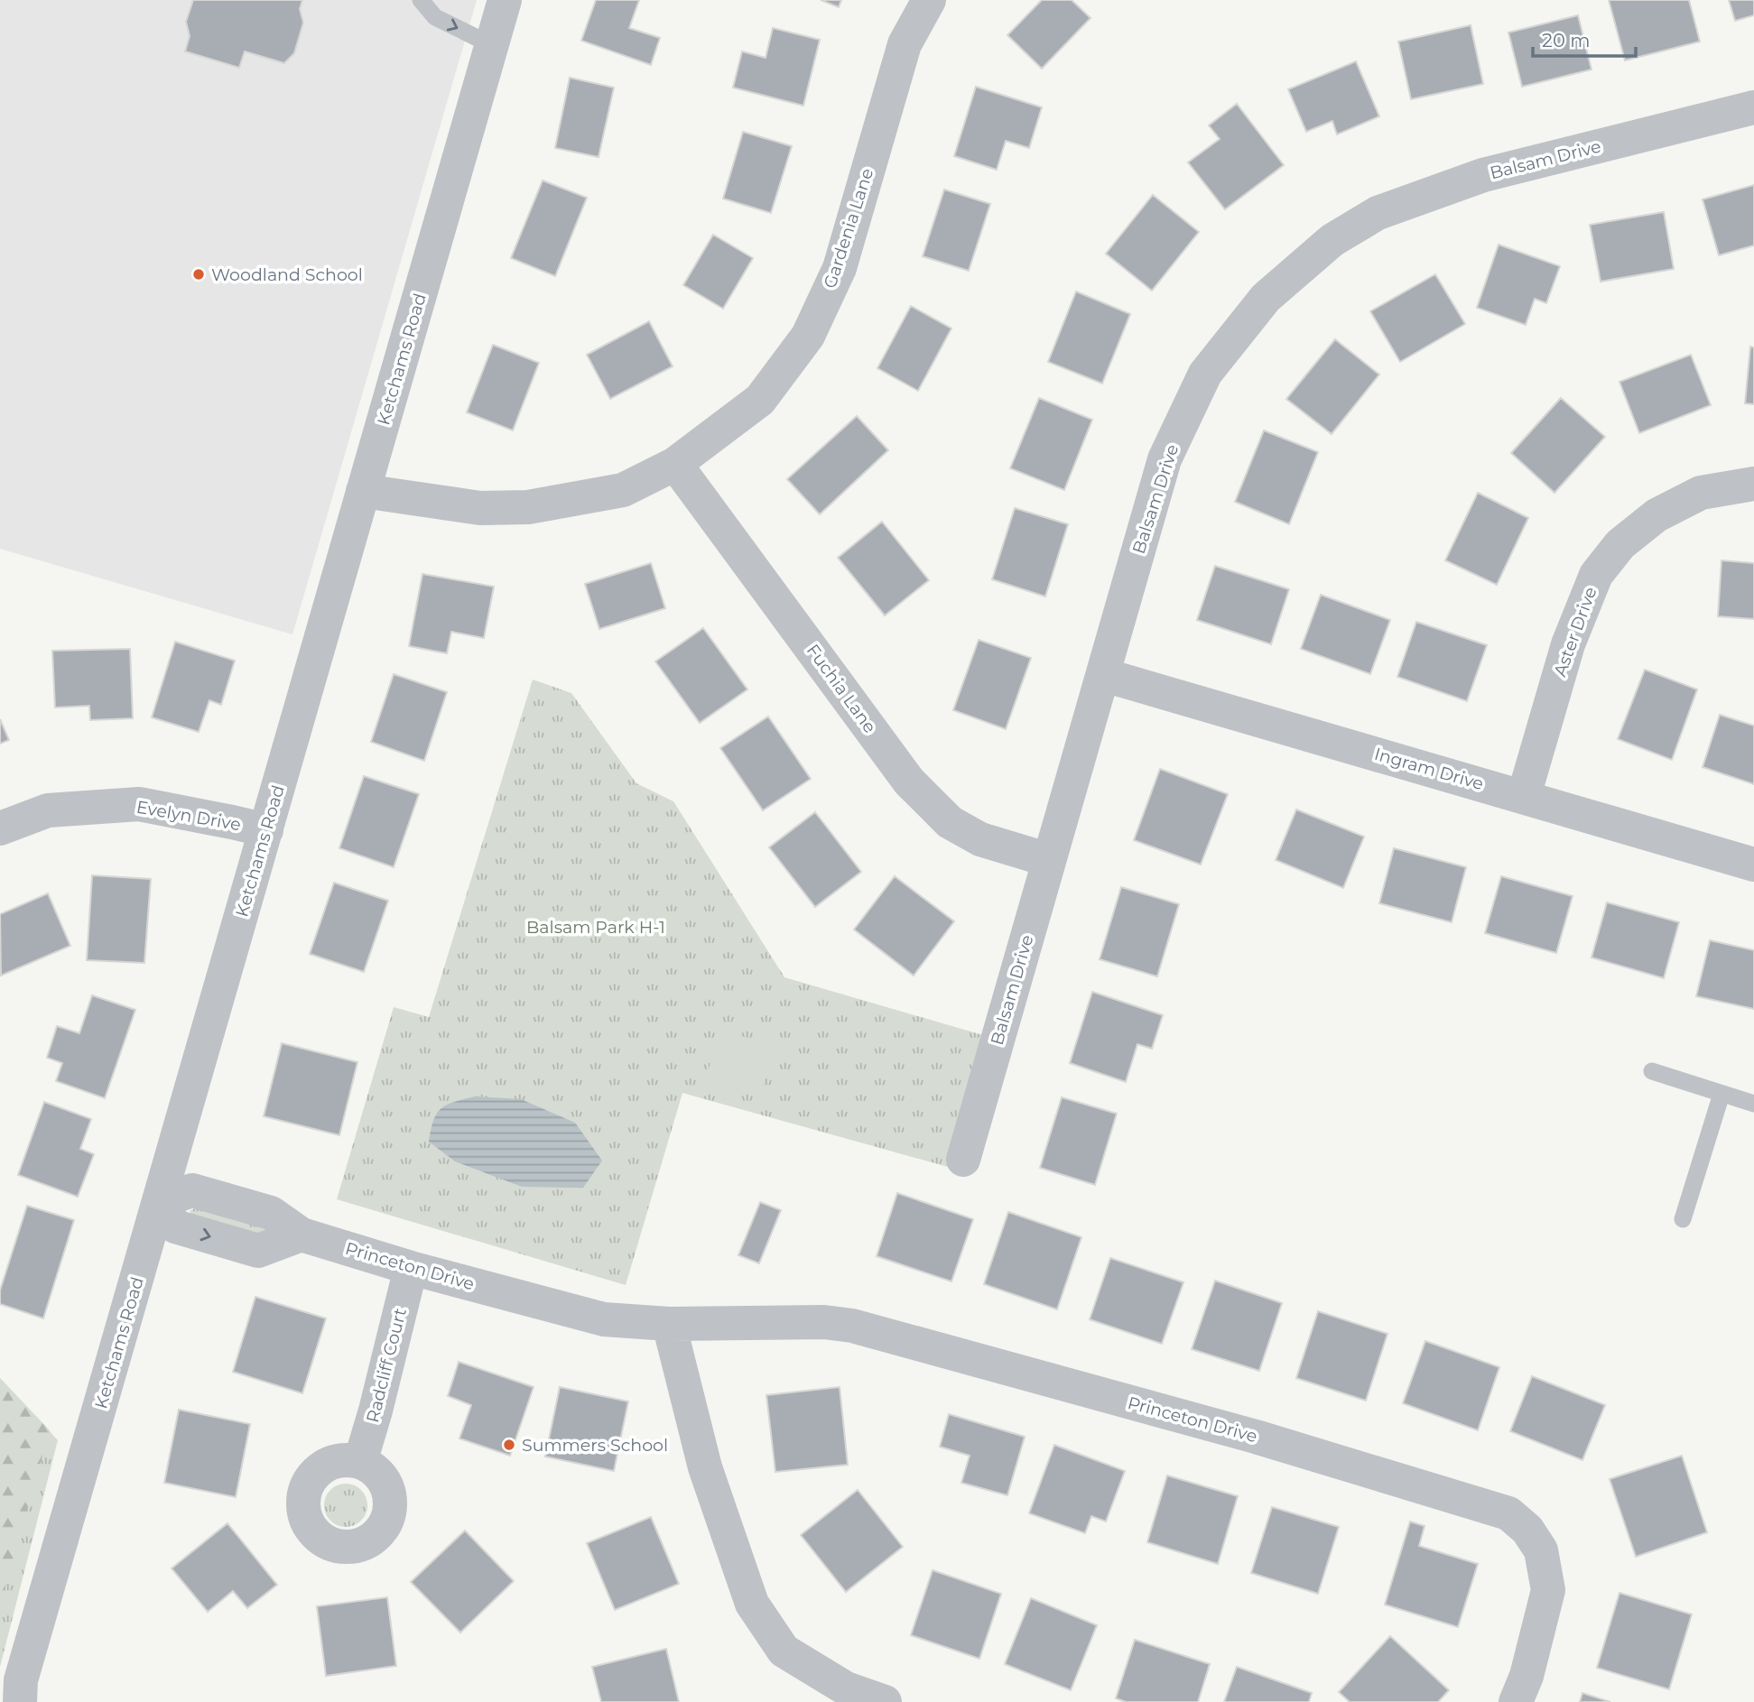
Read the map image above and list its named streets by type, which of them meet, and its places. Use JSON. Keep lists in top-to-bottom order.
{
  "streets": {
    "street": [
      "Balsam Drive",
      "Gardenia Lane",
      "Ketchams Road",
      "Aster Drive",
      "Fuchia Lane",
      "Ingram Drive",
      "Evelyn Drive",
      "Princeton Drive",
      "Radcliff Court"
    ]
  },
  "crossings": [
    ["Balsam Drive", "Fuchia Lane"],
    ["Balsam Drive", "Ingram Drive"],
    ["Gardenia Lane", "Ketchams Road"],
    ["Gardenia Lane", "Fuchia Lane"],
    ["Ketchams Road", "Evelyn Drive"],
    ["Ketchams Road", "Princeton Drive"],
    ["Aster Drive", "Ingram Drive"],
    ["Princeton Drive", "Radcliff Court"]
  ],
  "parks": ["Balsam Park H-1"],
  "places": ["Woodland School", "Summers School"],
  "scale_bar": "20 m"
}
